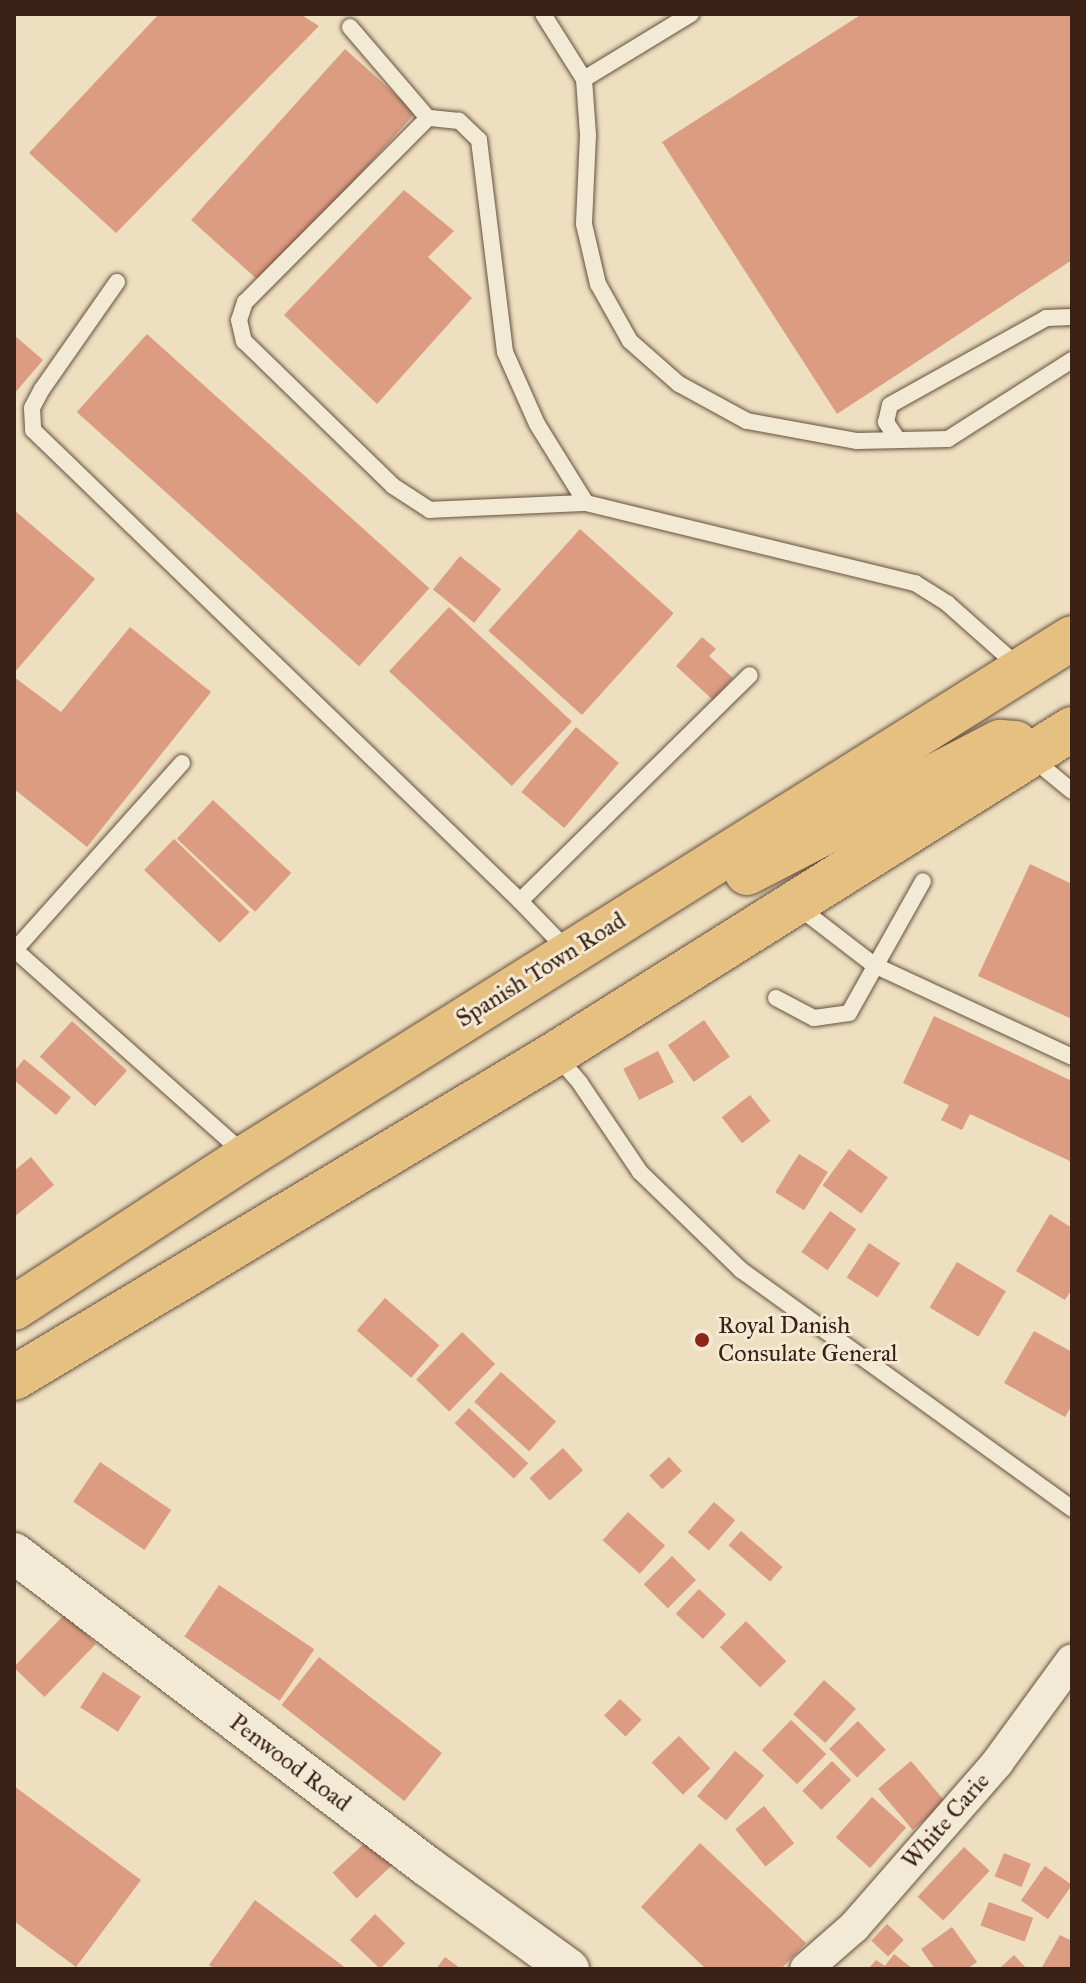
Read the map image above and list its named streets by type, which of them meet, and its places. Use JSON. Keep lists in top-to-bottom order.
{
  "streets": {
    "highway": ["Spanish Town Road"],
    "street": ["Penwood Road", "White Carie"]
  },
  "places": ["Royal Danish Consulate General"]
}
